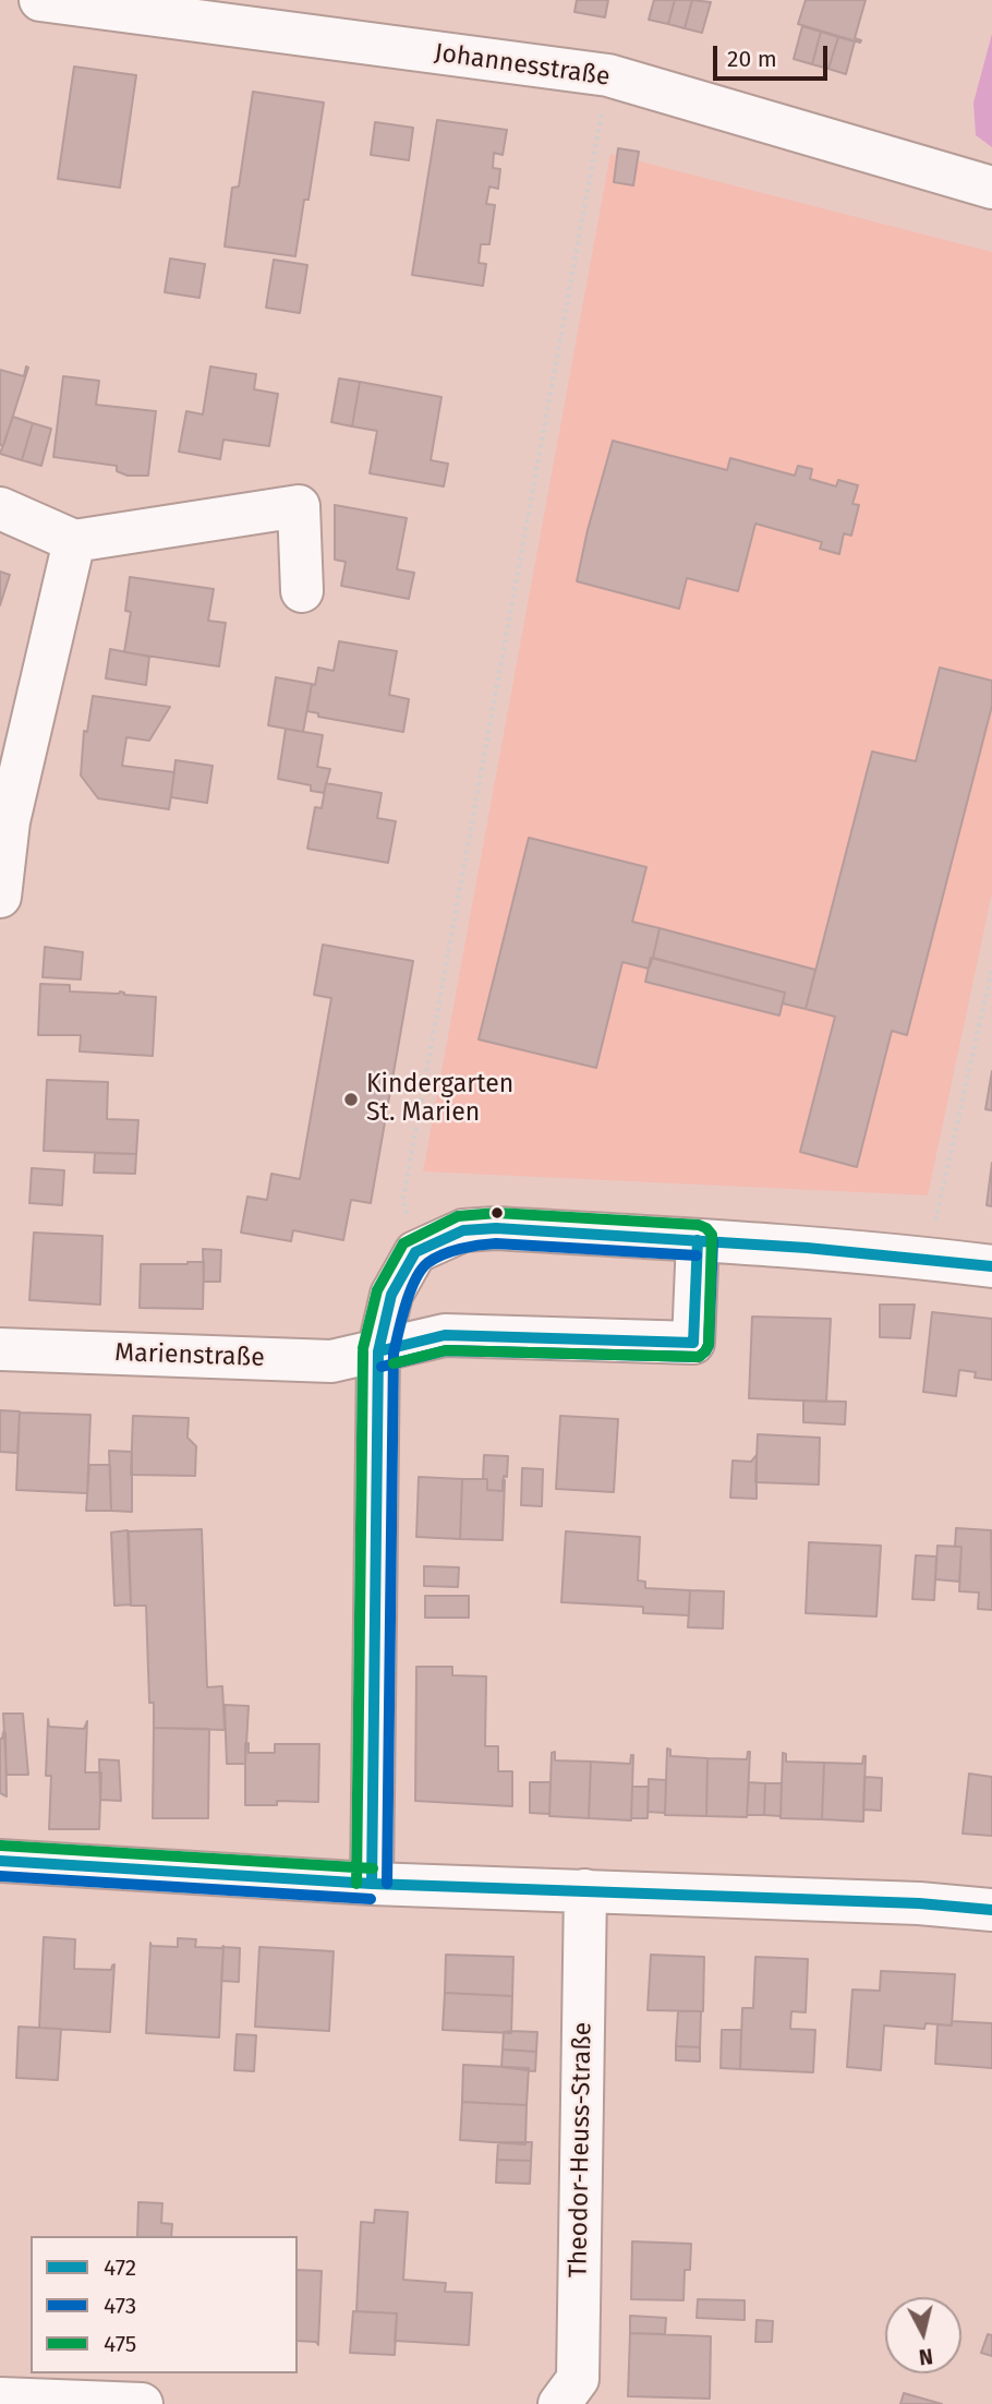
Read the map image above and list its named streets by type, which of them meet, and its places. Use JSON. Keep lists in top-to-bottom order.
{
  "streets": {
    "street": ["Johannesstraße", "Marienstraße", "Theodor-Heuss-Straße"]
  },
  "places": ["Kindergarten St. Marien"],
  "lines": ["transit line 475", "transit line 472", "transit line 473"],
  "legend": ["472", "473", "475"],
  "scale_bar": "20 m",
  "north": "bottom"
}
